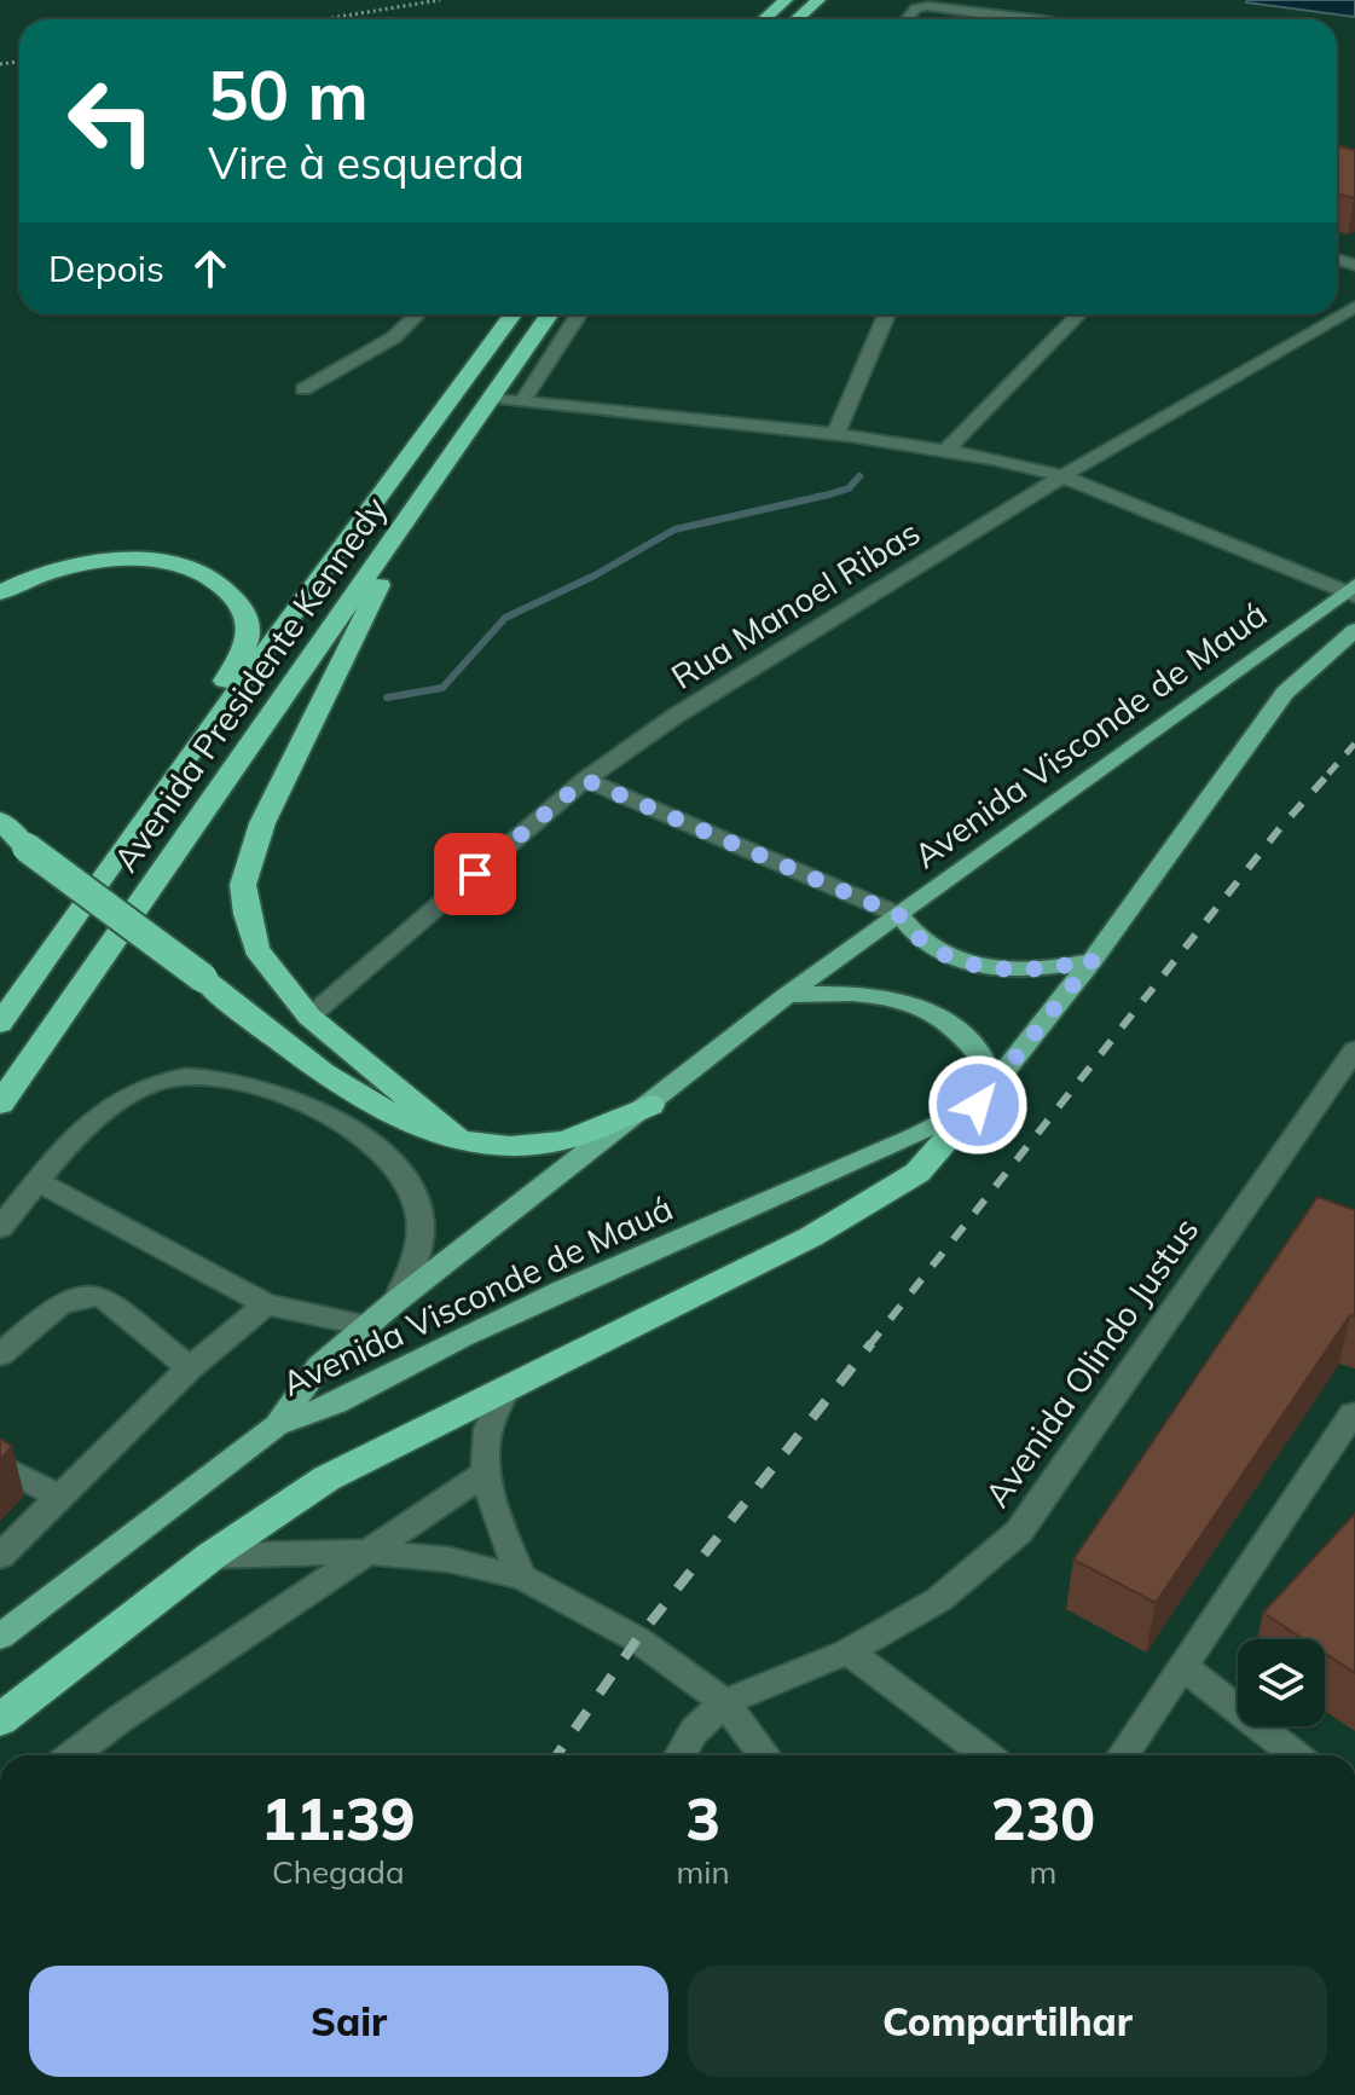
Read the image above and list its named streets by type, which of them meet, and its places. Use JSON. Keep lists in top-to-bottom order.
{
  "streets": {
    "highway": ["Avenida Presidente Kennedy"],
    "main road": ["Avenida Visconde de Mauá"],
    "street": ["Rua Manoel Ribas", "Avenida Olindo Justus"]
  },
  "page": {
    "turn": ["50 m", "Vire à esquerda"],
    "then": "Depois",
    "eta": [
      "11:39",
      "Chegada",
      "3",
      "min",
      "230",
      "m"
    ],
    "buttons": ["Sair", "Compartilhar"]
  }
}
